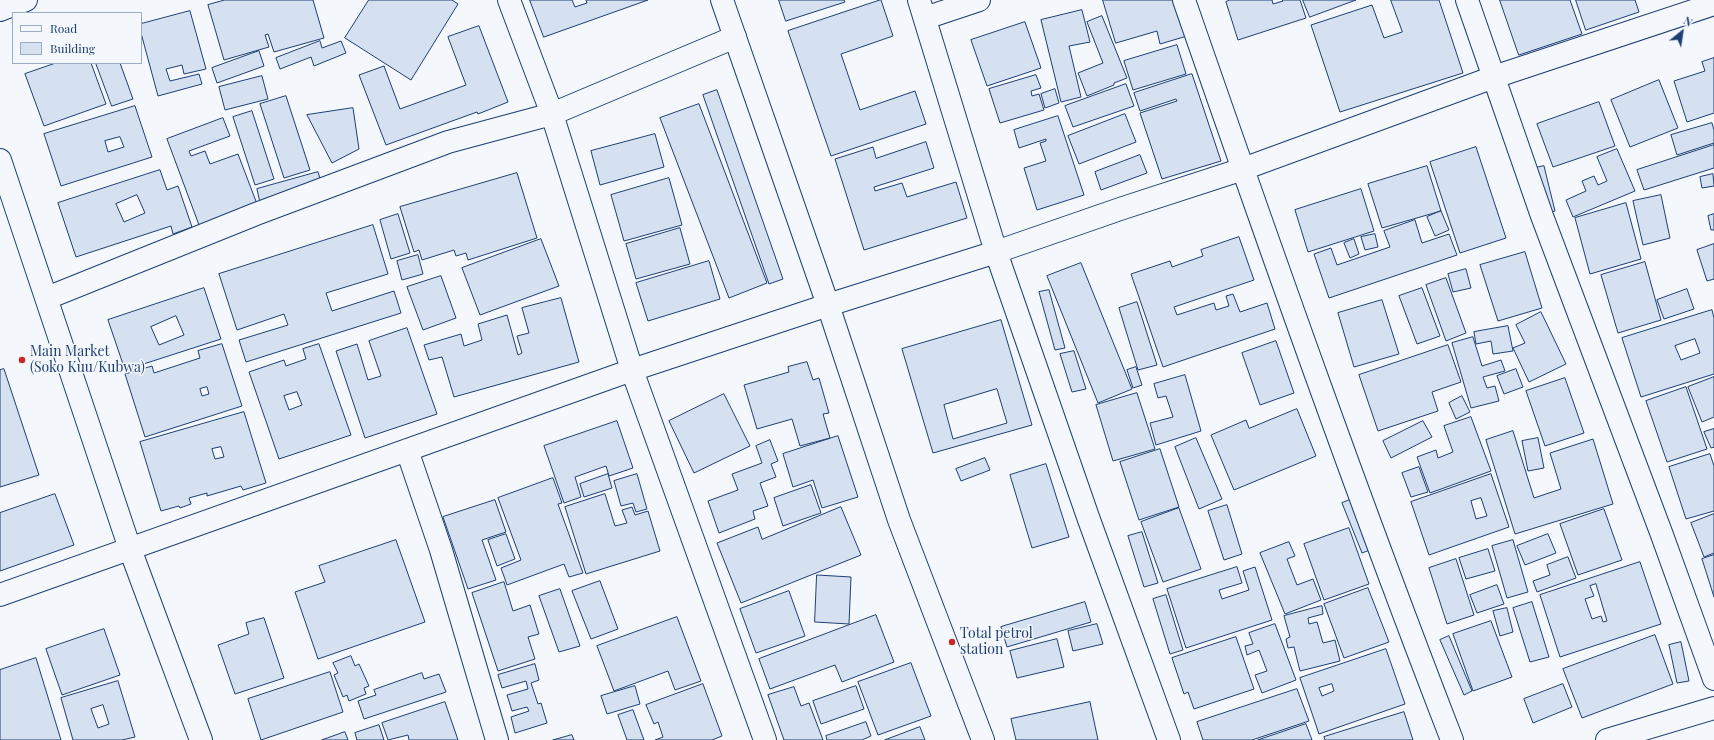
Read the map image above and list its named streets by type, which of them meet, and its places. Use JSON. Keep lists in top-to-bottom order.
{
  "places": ["Main Market (Soko Kuu/Kubwa)", "Total petrol station"],
  "legend": ["Road", "Building"],
  "north": "top right"
}
